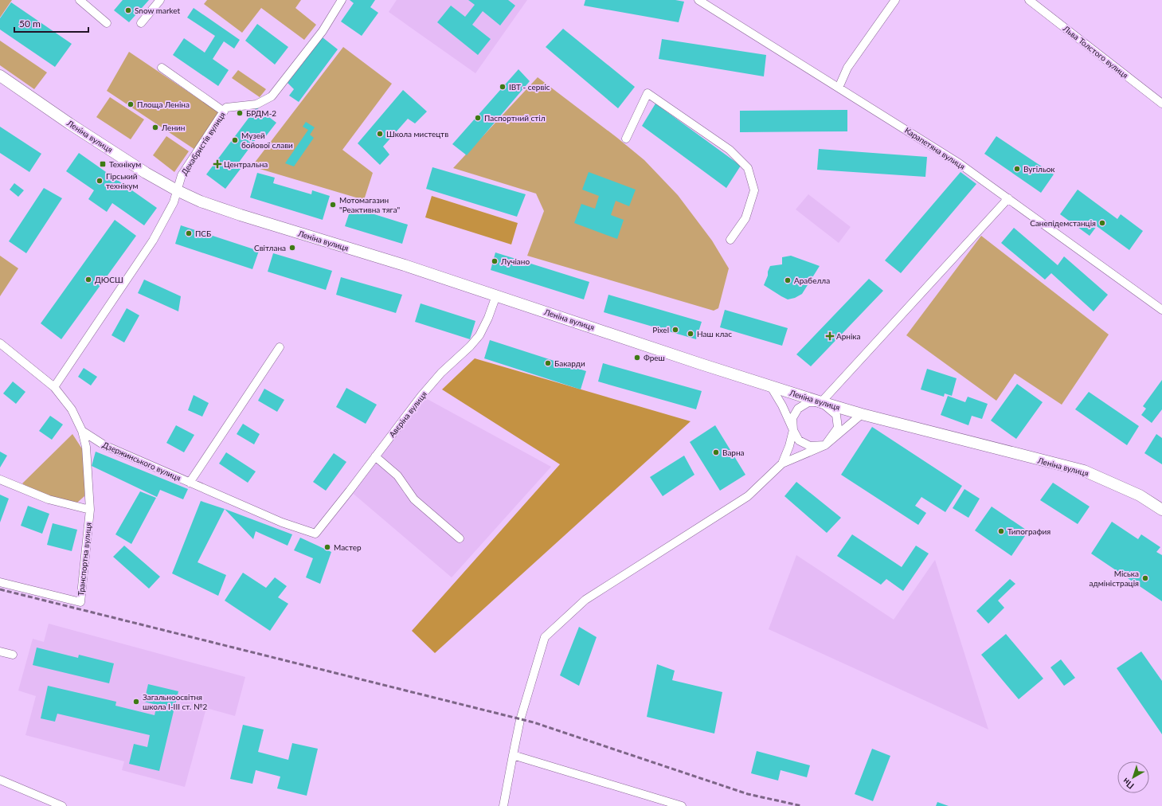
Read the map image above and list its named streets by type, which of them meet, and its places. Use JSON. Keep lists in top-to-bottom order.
{
  "streets": {
    "main road": ["Леніна вулиця"],
    "street": [
      "Льва Толстого вулиця",
      "Декабристів вулиця",
      "Карапетяна вулиця",
      "Авєріна вулиця",
      "Дзержинського вулиця",
      "Транспортна вулиця"
    ]
  },
  "crossings": [
    ["Леніна вулиця", "Декабристів вулиця"],
    ["Леніна вулиця", "Авєріна вулиця"],
    ["Авєріна вулиця", "Дзержинського вулиця"]
  ],
  "places": {
    "other": [
      "Snow market",
      "ІВТ - сервіс",
      "Площа Леніна",
      "БРДМ-2",
      "Паспортний стіл",
      "Ленин",
      "Школа мистецтв",
      "Музей бойової слави",
      "Вугільок",
      "Гірський технікум",
      "Мотомагазин \"Реактивна тяга\"",
      "Санепідемстанція",
      "ПСБ",
      "Світлана",
      "Лучіано",
      "ДЮСШ",
      "Арабелла",
      "Pixel",
      "Наш клас",
      "Фреш",
      "Бакарди",
      "Варна",
      "Типография",
      "Мастер",
      "Міська адміністрація",
      "Загальноосвітня школа І-ІІІ ст. №2"
    ],
    "transit": ["Технікум"],
    "health": ["Центральна", "Арніка"]
  },
  "scale_bar": "50 m",
  "north": "bottom left"
}
